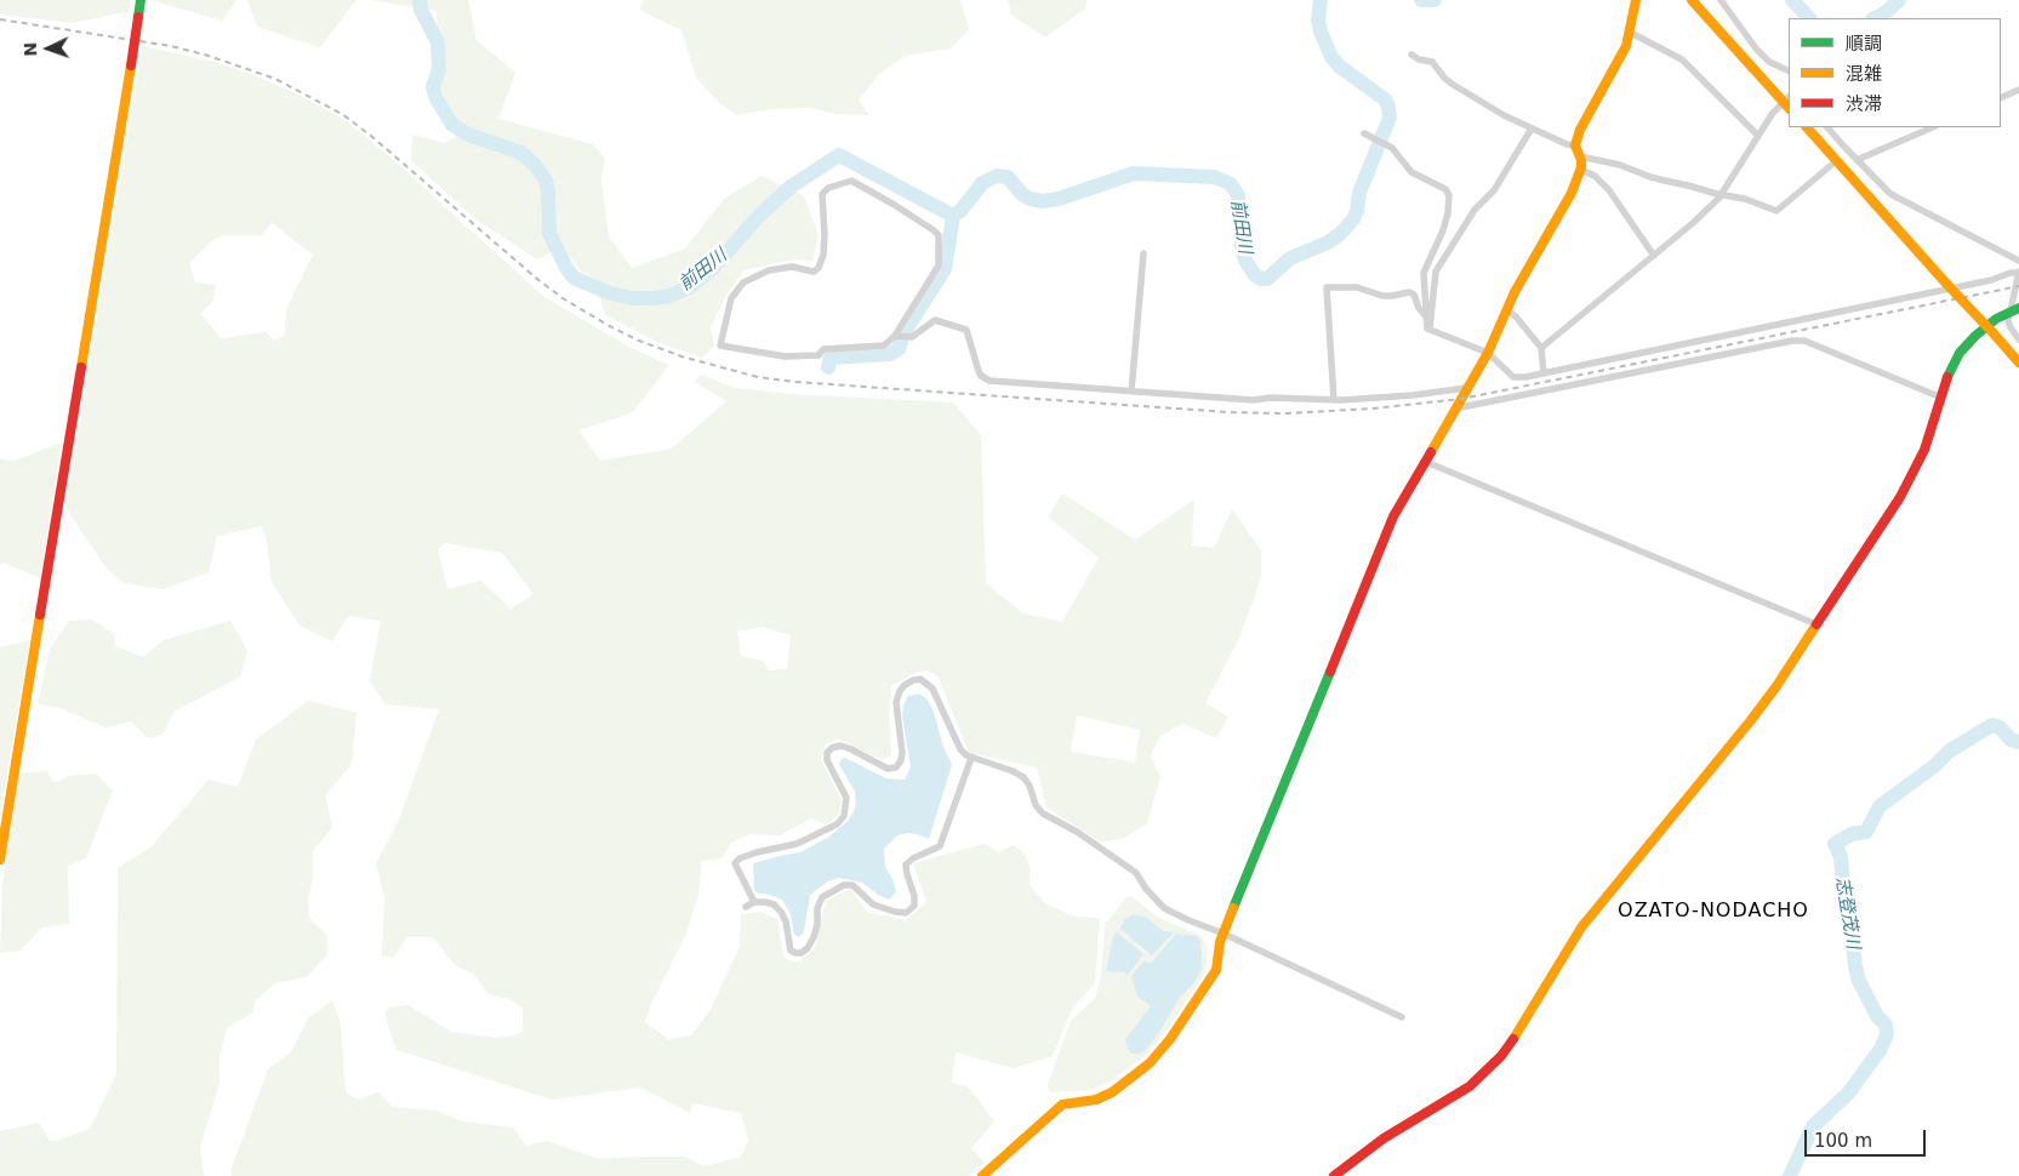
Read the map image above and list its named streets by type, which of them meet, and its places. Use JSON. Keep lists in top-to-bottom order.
{
  "districts": ["OZATO-NODACHO"],
  "water": ["前田川", "志登茂川"],
  "legend": ["順調", "混雑", "渋滞"],
  "scale_bar": "100 m",
  "north": "left"
}
